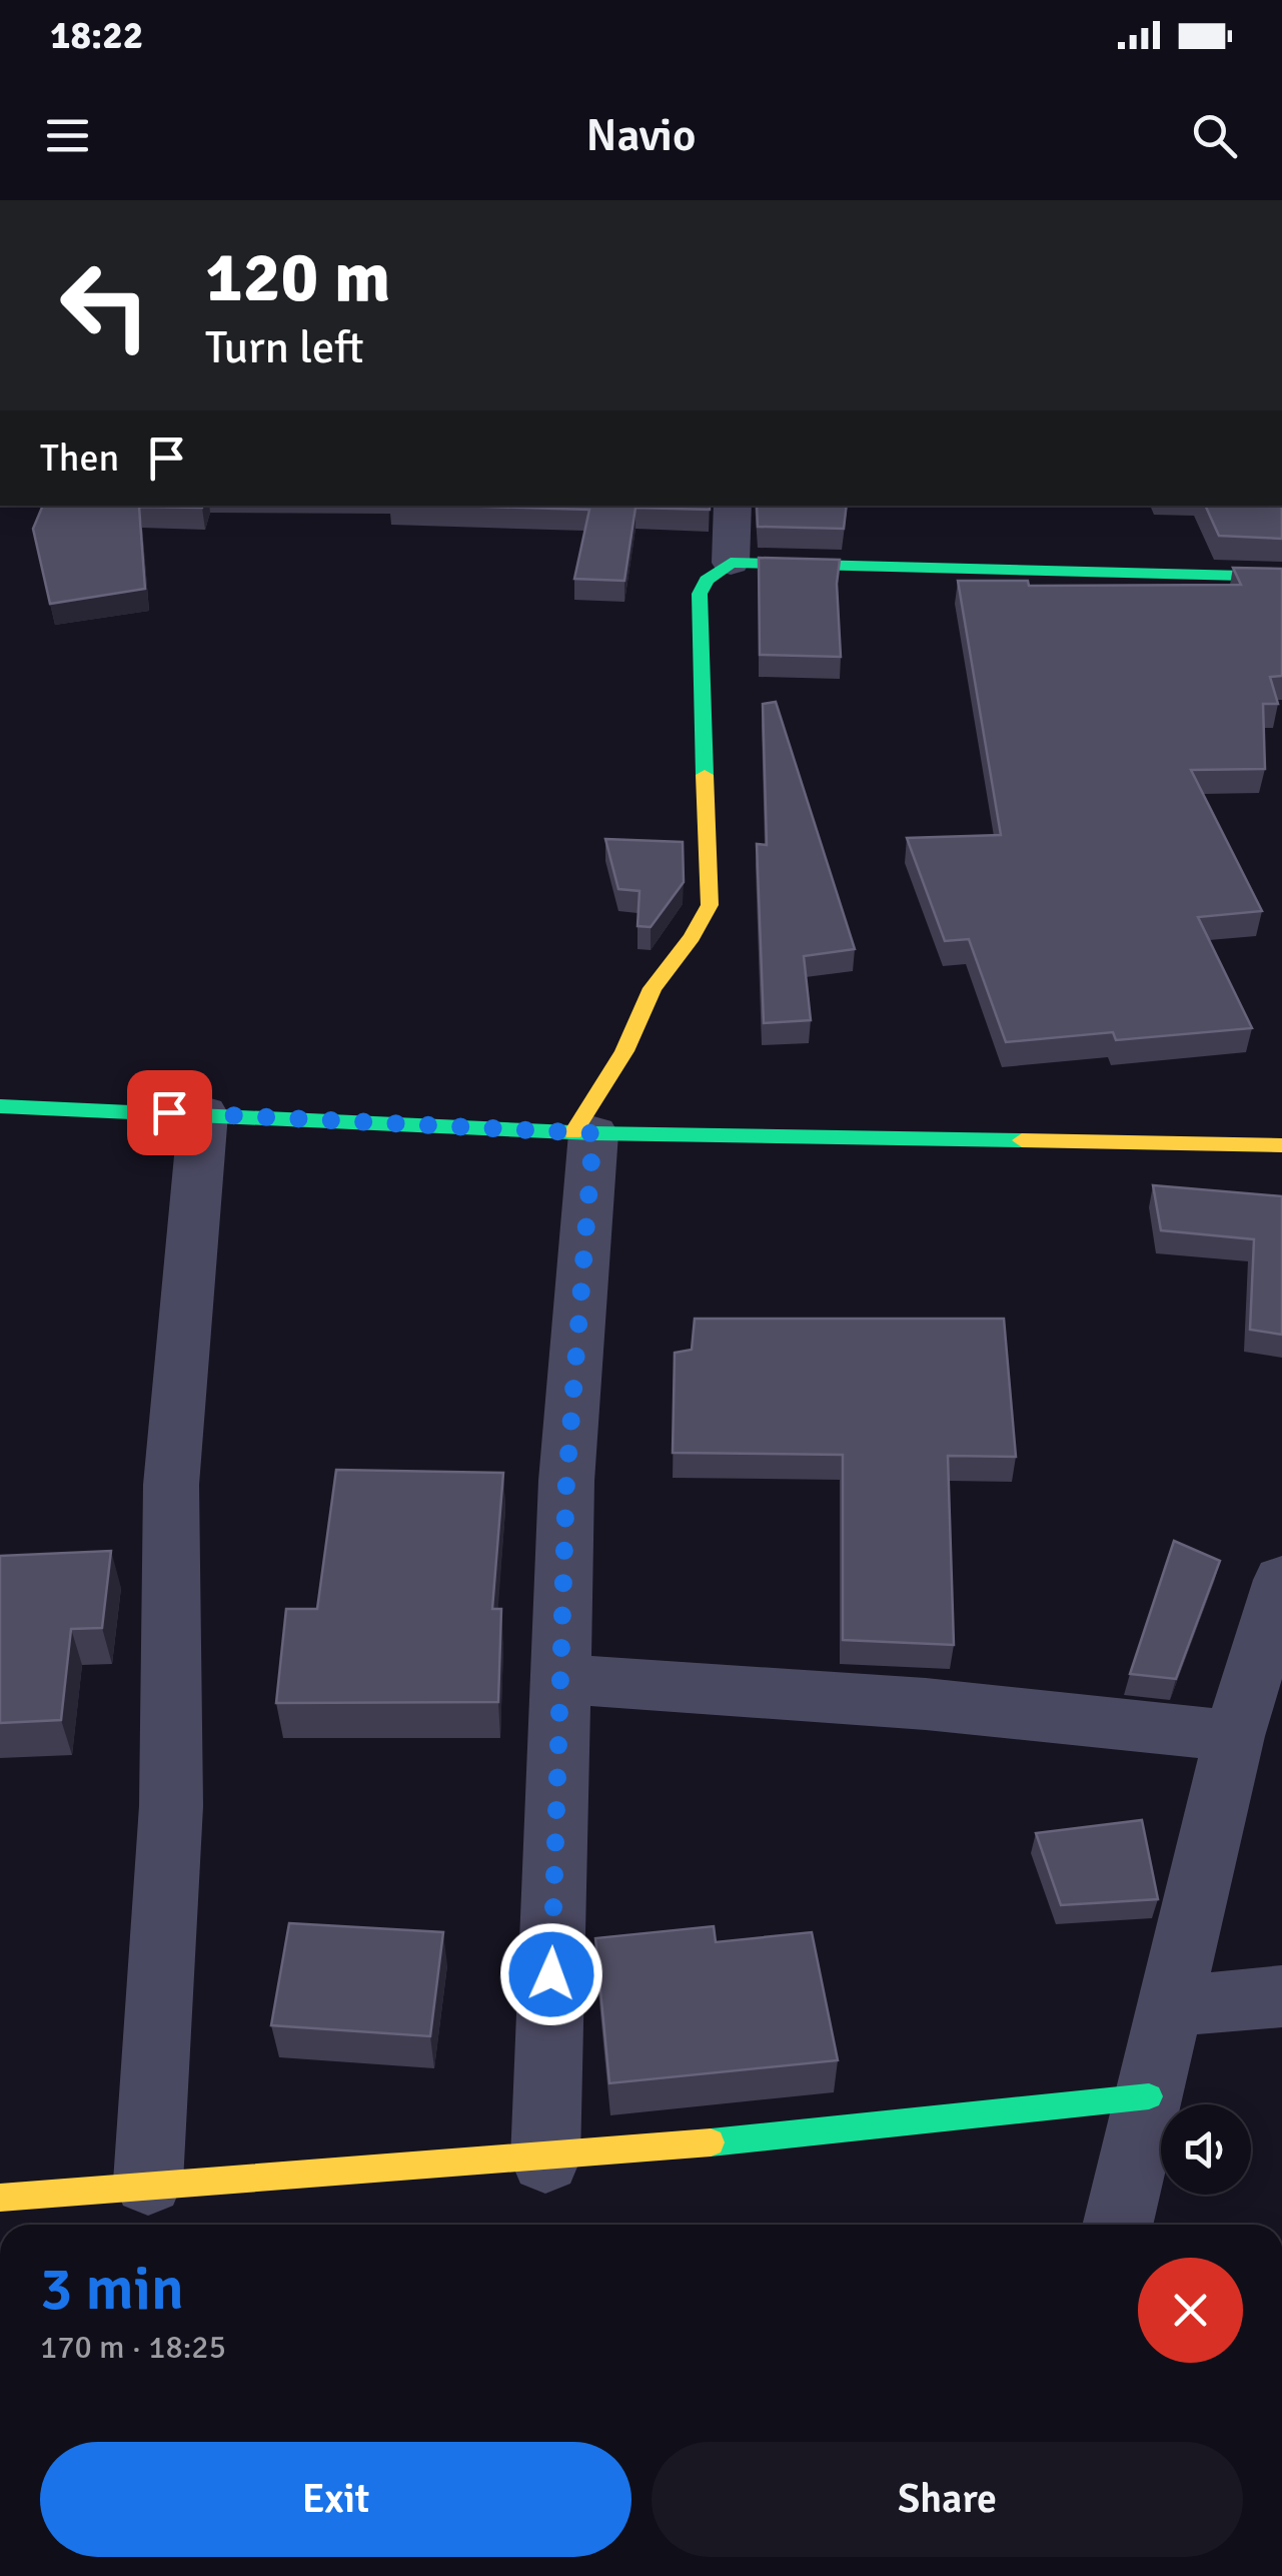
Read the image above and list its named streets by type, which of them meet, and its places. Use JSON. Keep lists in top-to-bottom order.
{
  "page": {
    "status": "18:22",
    "header": "Navio",
    "turn": ["120 m", "Turn left"],
    "then": "Then",
    "heading": ["3 min", "170 m · 18:25"],
    "buttons": ["Exit", "Share"]
  }
}
